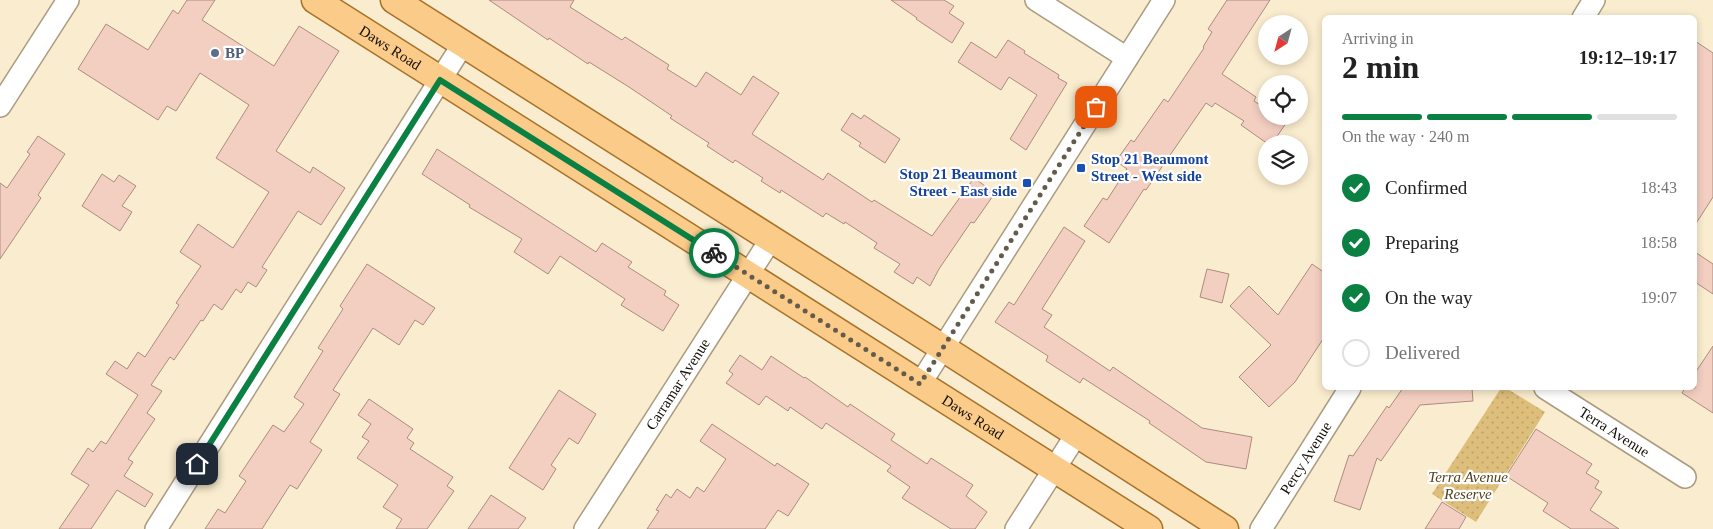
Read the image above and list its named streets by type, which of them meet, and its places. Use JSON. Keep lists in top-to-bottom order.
{
  "streets": {
    "main road": ["Daws Road"],
    "street": ["Carramar Avenue", "Terra Avenue", "Percy Avenue"]
  },
  "crossings": [
    ["Daws Road", "Carramar Avenue"]
  ],
  "parks": ["Terra Avenue Reserve"],
  "places": {
    "other": ["BP"],
    "transit": ["Stop 21 Beaumont Street - West side", "Stop 21 Beaumont Street - East side"]
  },
  "north": "bottom left",
  "page": {
    "heading": ["2 min", "Arriving in", "19:12–19:17"],
    "bar": "On the way · 240 m",
    "list": [
      ["Confirmed", "18:43"],
      ["Preparing", "18:58"],
      ["On the way", "19:07"],
      "Delivered"
    ]
  }
}
